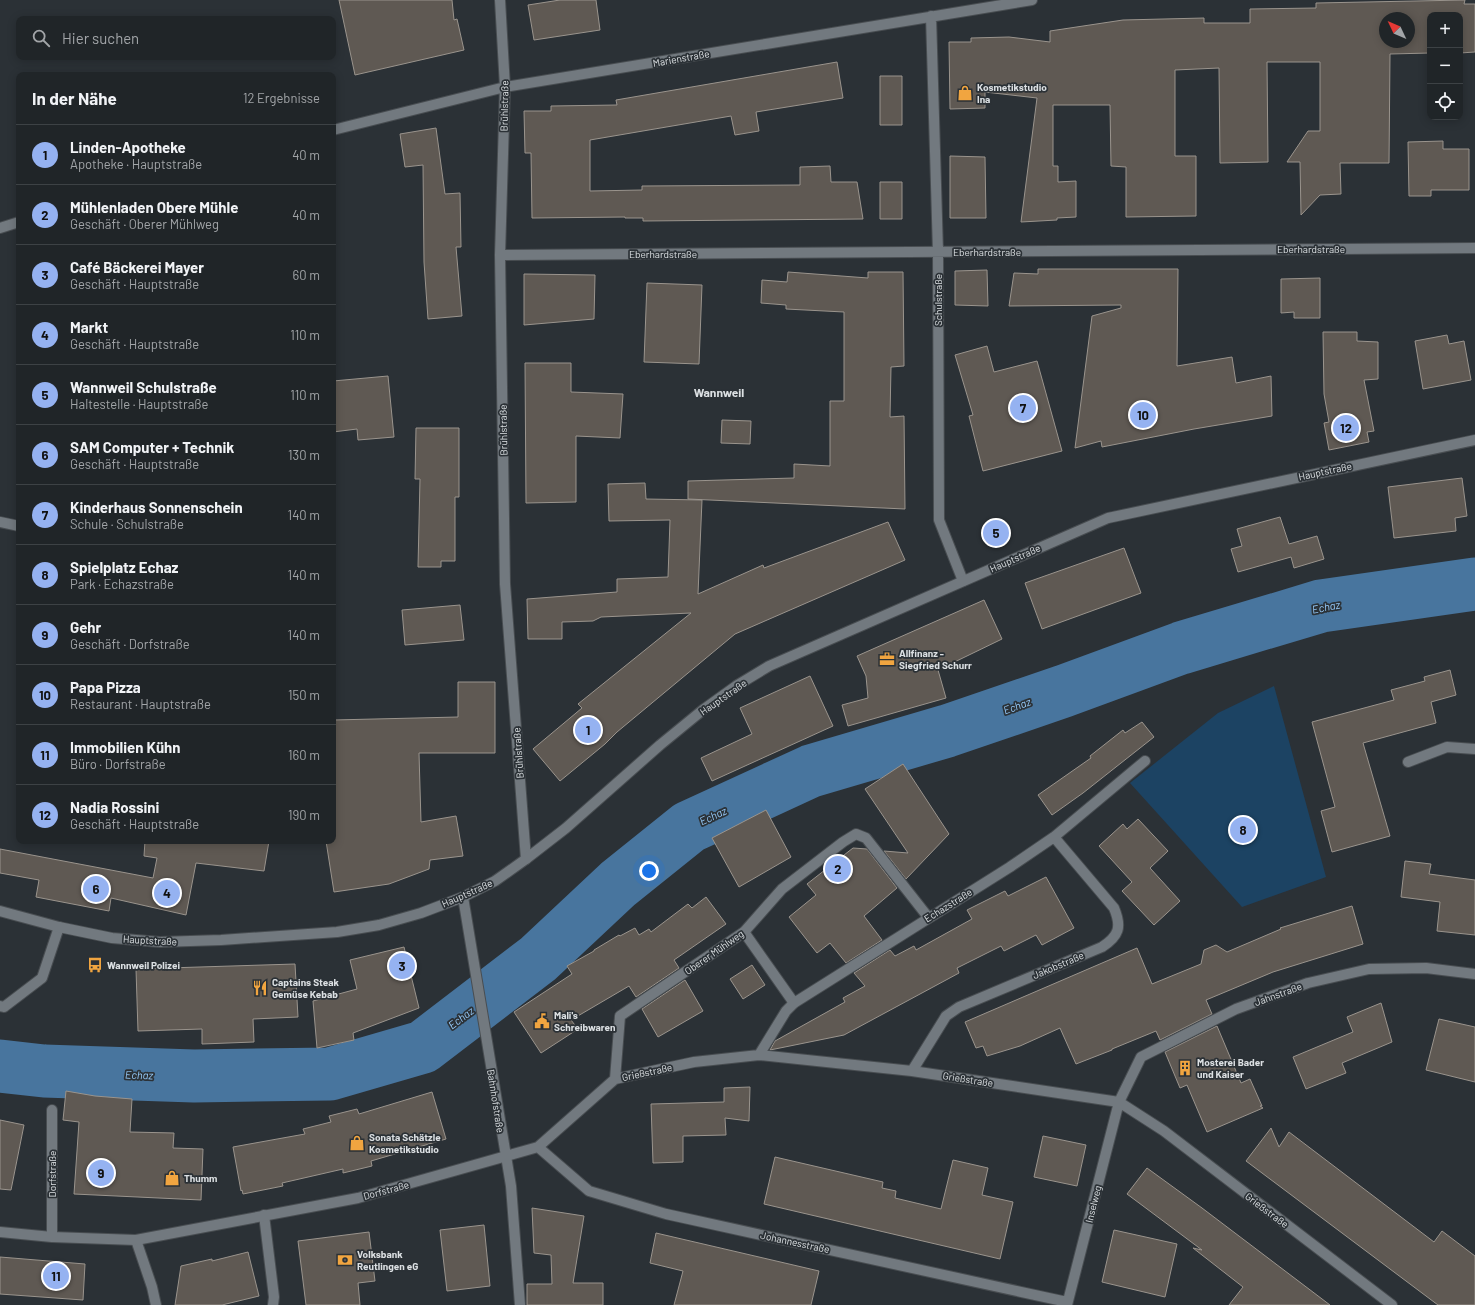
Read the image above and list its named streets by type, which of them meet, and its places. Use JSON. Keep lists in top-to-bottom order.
{
  "streets": {
    "street": [
      "Marienstraße",
      "Brühlstraße",
      "Eberhardstraße",
      "Schulstraße",
      "Hauptstraße",
      "Echazstraße",
      "Oberer Mühlweg",
      "Jakobstraße",
      "Jahnstraße",
      "Grießstraße",
      "Bahnhofstraße",
      "Dorfstraße",
      "Inselweg",
      "Johannesstraße"
    ]
  },
  "crossings": [
    ["Marienstraße", "Brühlstraße"],
    ["Marienstraße", "Schulstraße"],
    ["Brühlstraße", "Eberhardstraße"],
    ["Brühlstraße", "Hauptstraße"],
    ["Eberhardstraße", "Schulstraße"],
    ["Schulstraße", "Hauptstraße"],
    ["Hauptstraße", "Bahnhofstraße"],
    ["Echazstraße", "Oberer Mühlweg"],
    ["Echazstraße", "Jakobstraße"],
    ["Echazstraße", "Grießstraße"],
    ["Oberer Mühlweg", "Grießstraße"],
    ["Jakobstraße", "Grießstraße"],
    ["Jahnstraße", "Grießstraße"],
    ["Jahnstraße", "Inselweg"],
    ["Grießstraße", "Bahnhofstraße"],
    ["Grießstraße", "Dorfstraße"],
    ["Grießstraße", "Inselweg"],
    ["Grießstraße", "Johannesstraße"],
    ["Bahnhofstraße", "Dorfstraße"],
    ["Inselweg", "Johannesstraße"]
  ],
  "districts": ["Wannweil"],
  "water": ["Echaz"],
  "places": {
    "shop": ["Kosmetikstudio Ina", "Sonata Schätzle Kosmetikstudio", "Thumm"],
    "office": ["Allfinanz - Siegfried Schurr"],
    "bus stop": ["Wannweil Polizei"],
    "restaurant": ["Captains Steak Gemüse Kebab"],
    "public building": ["Mali's Schreibwaren"],
    "building": ["Mosterei Bader und Kaiser"],
    "bank": ["Volksbank Reutlingen eG"]
  },
  "north": "top left",
  "page": {
    "map_buttons": ["+", "−"],
    "search": "Hier suchen",
    "heading": ["In der Nähe", "12 Ergebnisse"],
    "list": [
      {
        "mark": "1",
        "name": "Linden-Apotheke",
        "note": "Apotheke · Hauptstraße",
        "value": "40 m"
      },
      {
        "mark": "2",
        "name": "Mühlenladen Obere Mühle",
        "note": "Geschäft · Oberer Mühlweg",
        "value": "40 m"
      },
      {
        "mark": "3",
        "name": "Café Bäckerei Mayer",
        "note": "Geschäft · Hauptstraße",
        "value": "60 m"
      },
      {
        "mark": "4",
        "name": "Markt",
        "note": "Geschäft · Hauptstraße",
        "value": "110 m"
      },
      {
        "mark": "5",
        "name": "Wannweil Schulstraße",
        "note": "Haltestelle · Hauptstraße",
        "value": "110 m"
      },
      {
        "mark": "6",
        "name": "SAM Computer + Technik",
        "note": "Geschäft · Hauptstraße",
        "value": "130 m"
      },
      {
        "mark": "7",
        "name": "Kinderhaus Sonnenschein",
        "note": "Schule · Schulstraße",
        "value": "140 m"
      },
      {
        "mark": "8",
        "name": "Spielplatz Echaz",
        "note": "Park · Echazstraße",
        "value": "140 m"
      },
      {
        "mark": "9",
        "name": "Gehr",
        "note": "Geschäft · Dorfstraße",
        "value": "140 m"
      },
      {
        "mark": "10",
        "name": "Papa Pizza",
        "note": "Restaurant · Hauptstraße",
        "value": "150 m"
      },
      {
        "mark": "11",
        "name": "Immobilien Kühn",
        "note": "Büro · Dorfstraße",
        "value": "160 m"
      },
      {
        "mark": "12",
        "name": "Nadia Rossini",
        "note": "Geschäft · Hauptstraße",
        "value": "190 m"
      }
    ],
    "pins": [
      "7",
      "10",
      "12",
      "5",
      "1",
      "8",
      "2",
      "6",
      "4",
      "3",
      "9",
      "11"
    ]
  }
}
